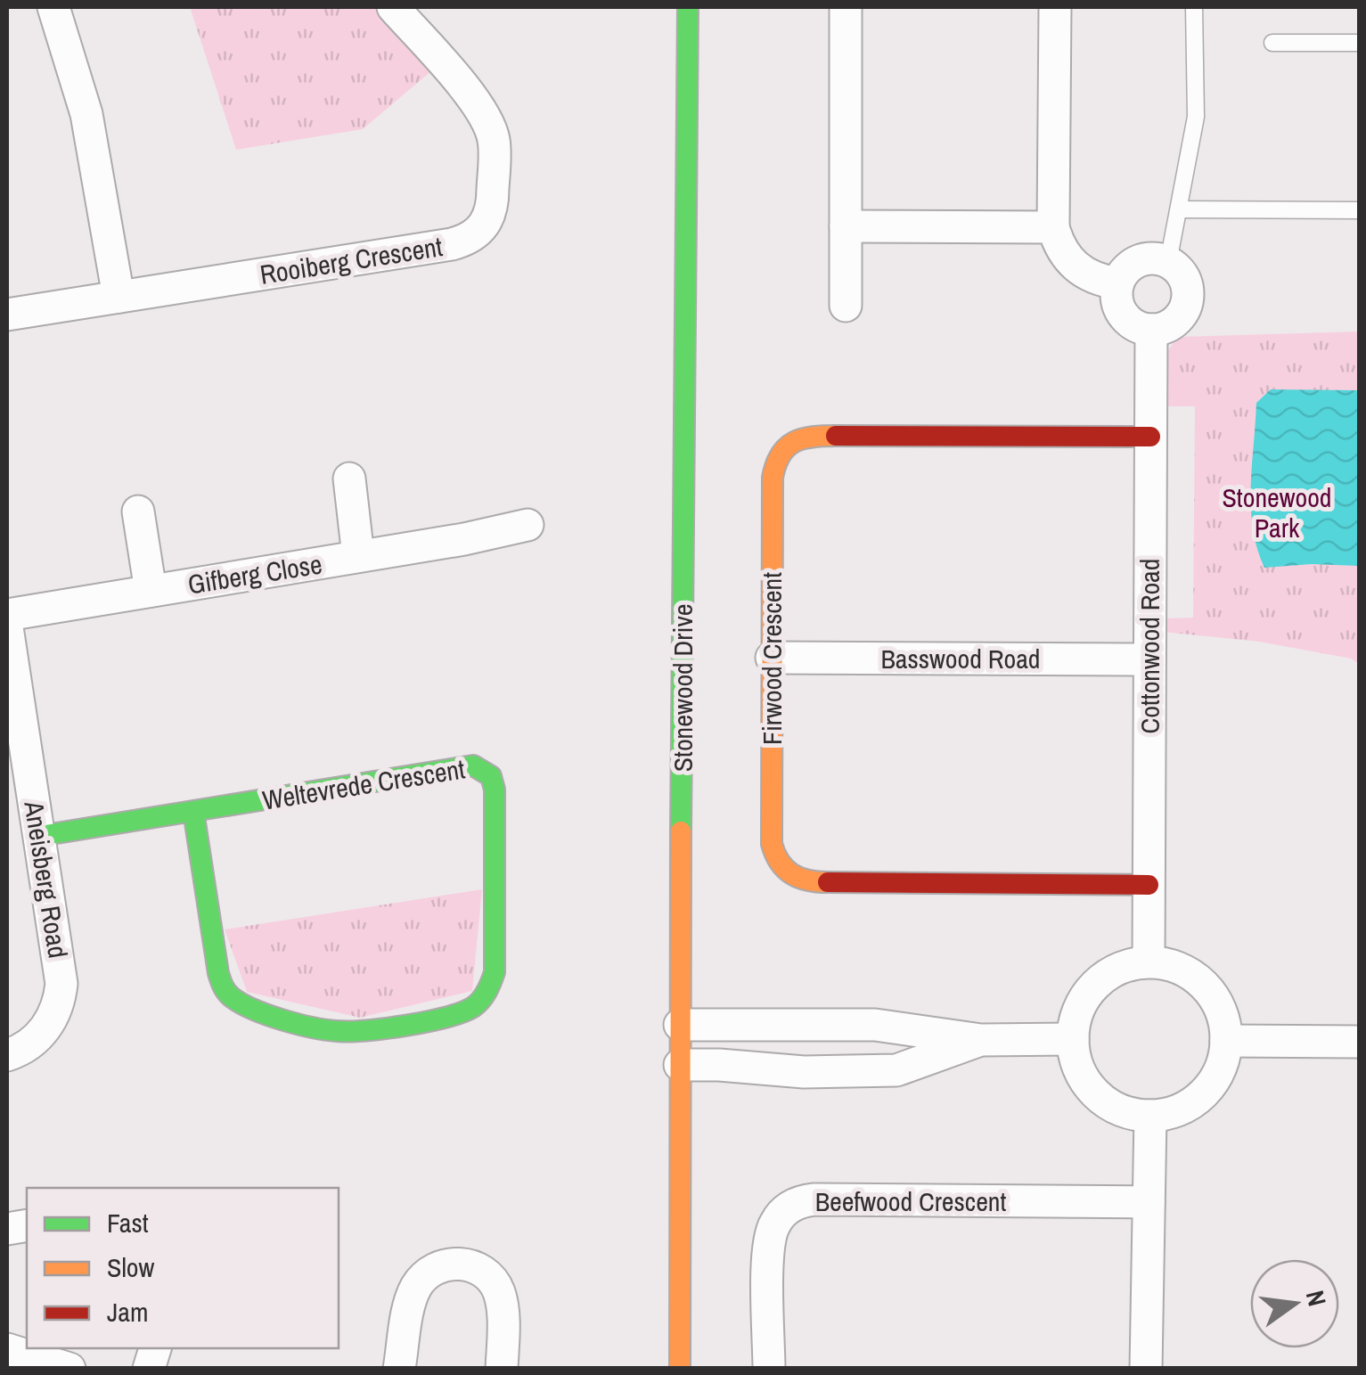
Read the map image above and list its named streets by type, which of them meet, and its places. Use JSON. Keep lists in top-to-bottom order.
{
  "streets": {
    "street": [
      "Rooiberg Crescent",
      "Gifberg Close",
      "Cottonwood Road",
      "Firwood Crescent",
      "Basswood Road",
      "Stonewood Drive",
      "Weltevrede Crescent",
      "Aneisberg Road",
      "Beefwood Crescent"
    ]
  },
  "crossings": [
    ["Cottonwood Road", "Firwood Crescent"],
    ["Cottonwood Road", "Basswood Road"],
    ["Firwood Crescent", "Basswood Road"],
    ["Weltevrede Crescent", "Aneisberg Road"]
  ],
  "parks": ["Stonewood Park"],
  "legend": ["Fast", "Slow", "Jam"],
  "north": "right"
}
